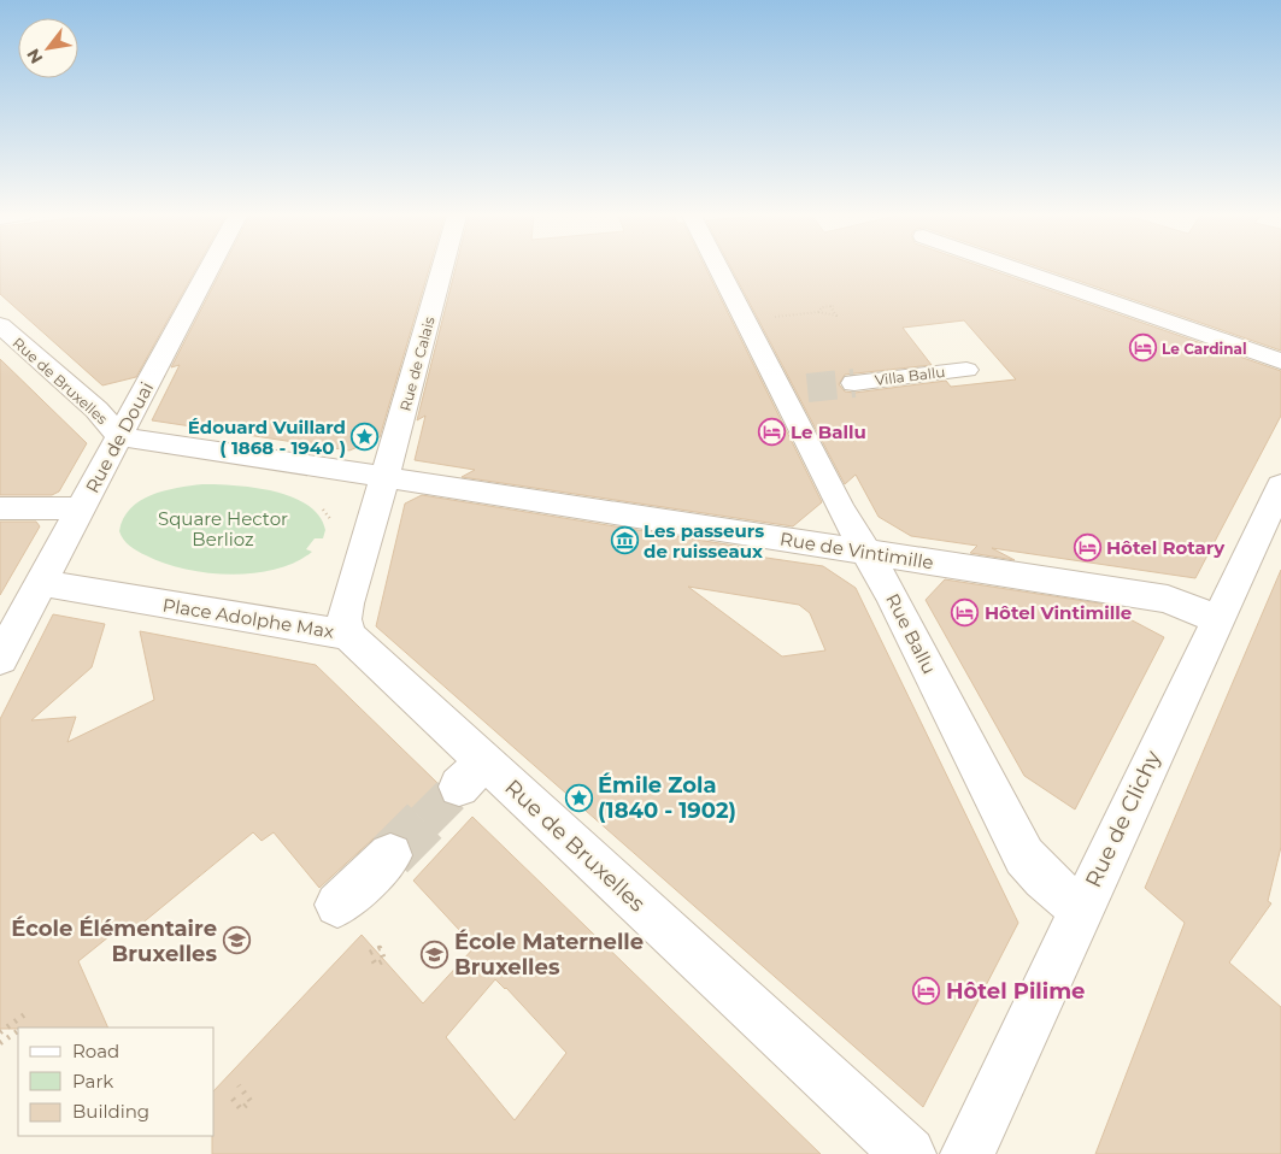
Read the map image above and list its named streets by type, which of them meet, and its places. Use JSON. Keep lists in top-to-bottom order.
{
  "streets": {
    "street": [
      "Rue de Calais",
      "Villa Ballu",
      "Rue de Bruxelles",
      "Rue de Douai",
      "Rue de Vintimille",
      "Place Adolphe Max",
      "Rue Ballu",
      "Rue de Clichy"
    ]
  },
  "crossings": [
    ["Rue de Calais", "Rue de Vintimille"],
    ["Rue de Calais", "Place Adolphe Max"],
    ["Rue de Bruxelles", "Rue de Douai"],
    ["Rue de Bruxelles", "Place Adolphe Max"],
    ["Rue de Douai", "Place Adolphe Max"],
    ["Rue de Vintimille", "Place Adolphe Max"],
    ["Rue de Vintimille", "Rue Ballu"],
    ["Rue de Vintimille", "Rue de Clichy"],
    ["Rue Ballu", "Rue de Clichy"]
  ],
  "parks": ["Square Hector Berlioz"],
  "places": {
    "hotel": [
      "Le Cardinal",
      "Le Ballu",
      "Hôtel Rotary",
      "Hôtel Vintimille",
      "Hôtel Pilime"
    ],
    "place": ["Édouard Vuillard ( 1868 - 1940 )", "Émile Zola (1840 - 1902)"],
    "museum": ["Les passeurs de ruisseaux"],
    "school or university": ["École Élémentaire Bruxelles", "École Maternelle Bruxelles"]
  },
  "legend": ["Road", "Park", "Building"],
  "north": "bottom left"
}
